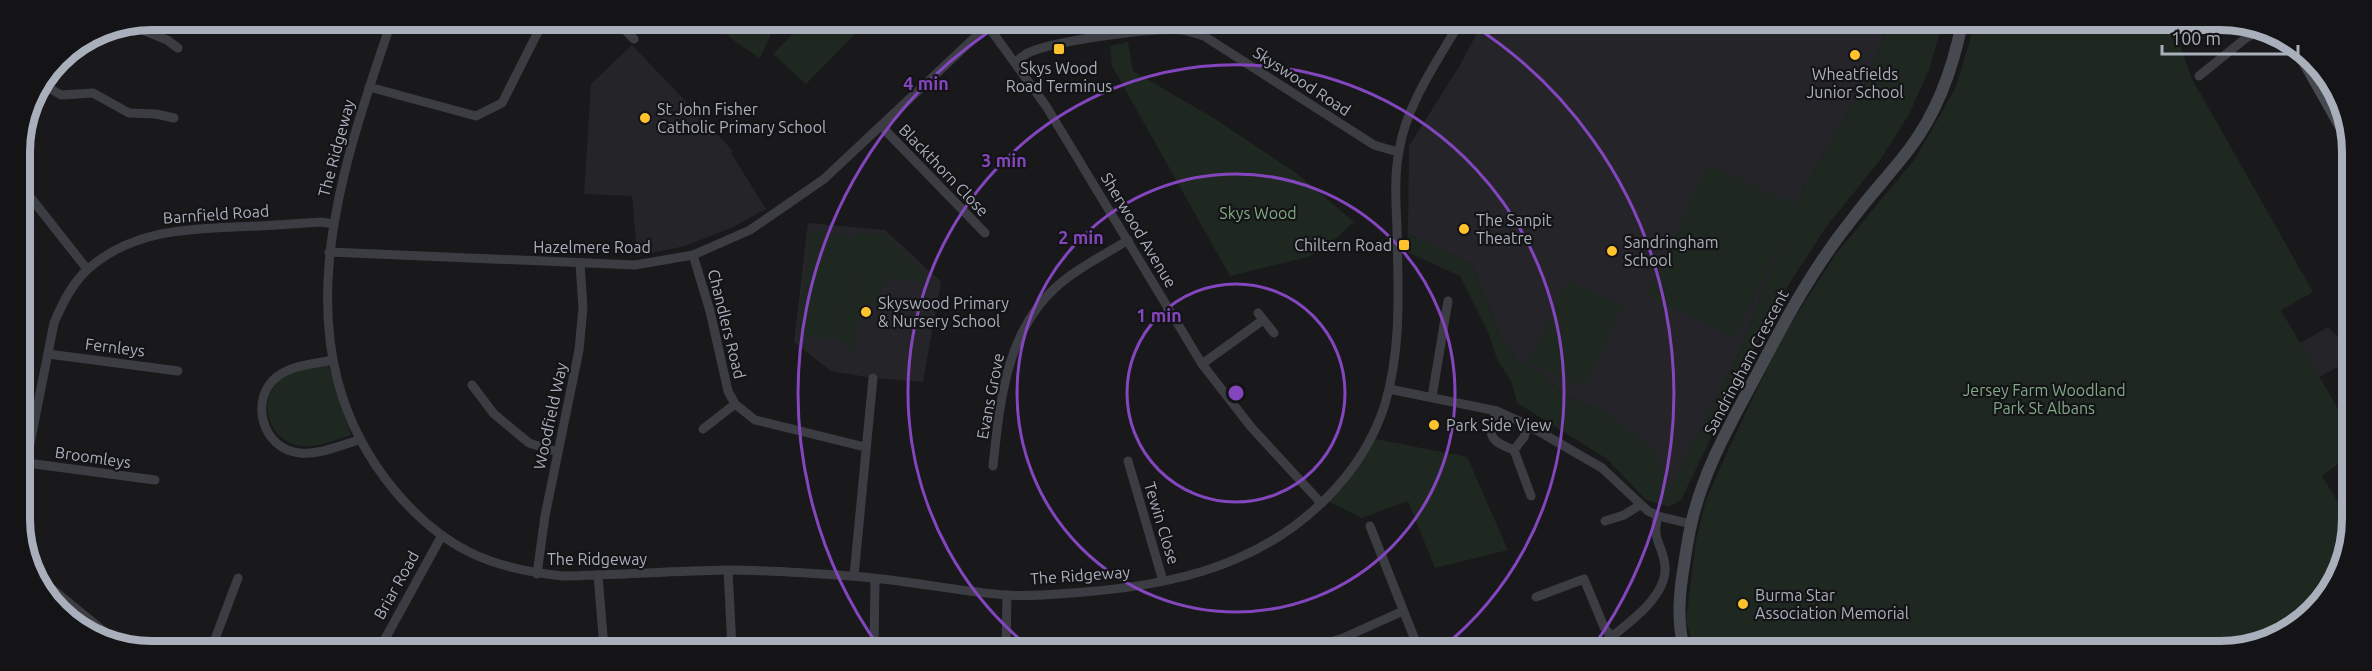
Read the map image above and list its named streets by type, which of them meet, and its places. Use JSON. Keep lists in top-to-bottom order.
{
  "streets": {
    "street": [
      "Skyswood Road",
      "The Ridgeway",
      "Blackthorn Close",
      "Barnfield Road",
      "Sherwood Avenue",
      "Hazelmere Road",
      "Chandlers Road",
      "Fernleys",
      "Sandringham Crescent",
      "Evans Grove",
      "Woodfield Way",
      "Broomleys",
      "Tewin Close",
      "Briar Road"
    ]
  },
  "crossings": [
    ["Skyswood Road", "The Ridgeway"],
    ["Skyswood Road", "Sherwood Avenue"],
    ["The Ridgeway", "Barnfield Road"],
    ["The Ridgeway", "Sherwood Avenue"],
    ["The Ridgeway", "Hazelmere Road"],
    ["The Ridgeway", "Woodfield Way"],
    ["The Ridgeway", "Tewin Close"],
    ["The Ridgeway", "Briar Road"],
    ["Blackthorn Close", "Hazelmere Road"],
    ["Barnfield Road", "Fernleys"],
    ["Sherwood Avenue", "Evans Grove"],
    ["Hazelmere Road", "Chandlers Road"],
    ["Hazelmere Road", "Woodfield Way"]
  ],
  "parks": ["Skys Wood", "Jersey Farm Woodland Park St Albans"],
  "places": {
    "transit": ["Skys Wood Road Terminus", "Chiltern Road"],
    "other": [
      "Wheatfields Junior School",
      "St John Fisher Catholic Primary School",
      "The Sanpit Theatre",
      "Sandringham School",
      "Skyswood Primary & Nursery School",
      "Park Side View",
      "Burma Star Association Memorial"
    ]
  },
  "scale_bar": "100 m",
  "rings": [
    "4 min",
    "3 min",
    "2 min",
    "1 min"
  ]
}
